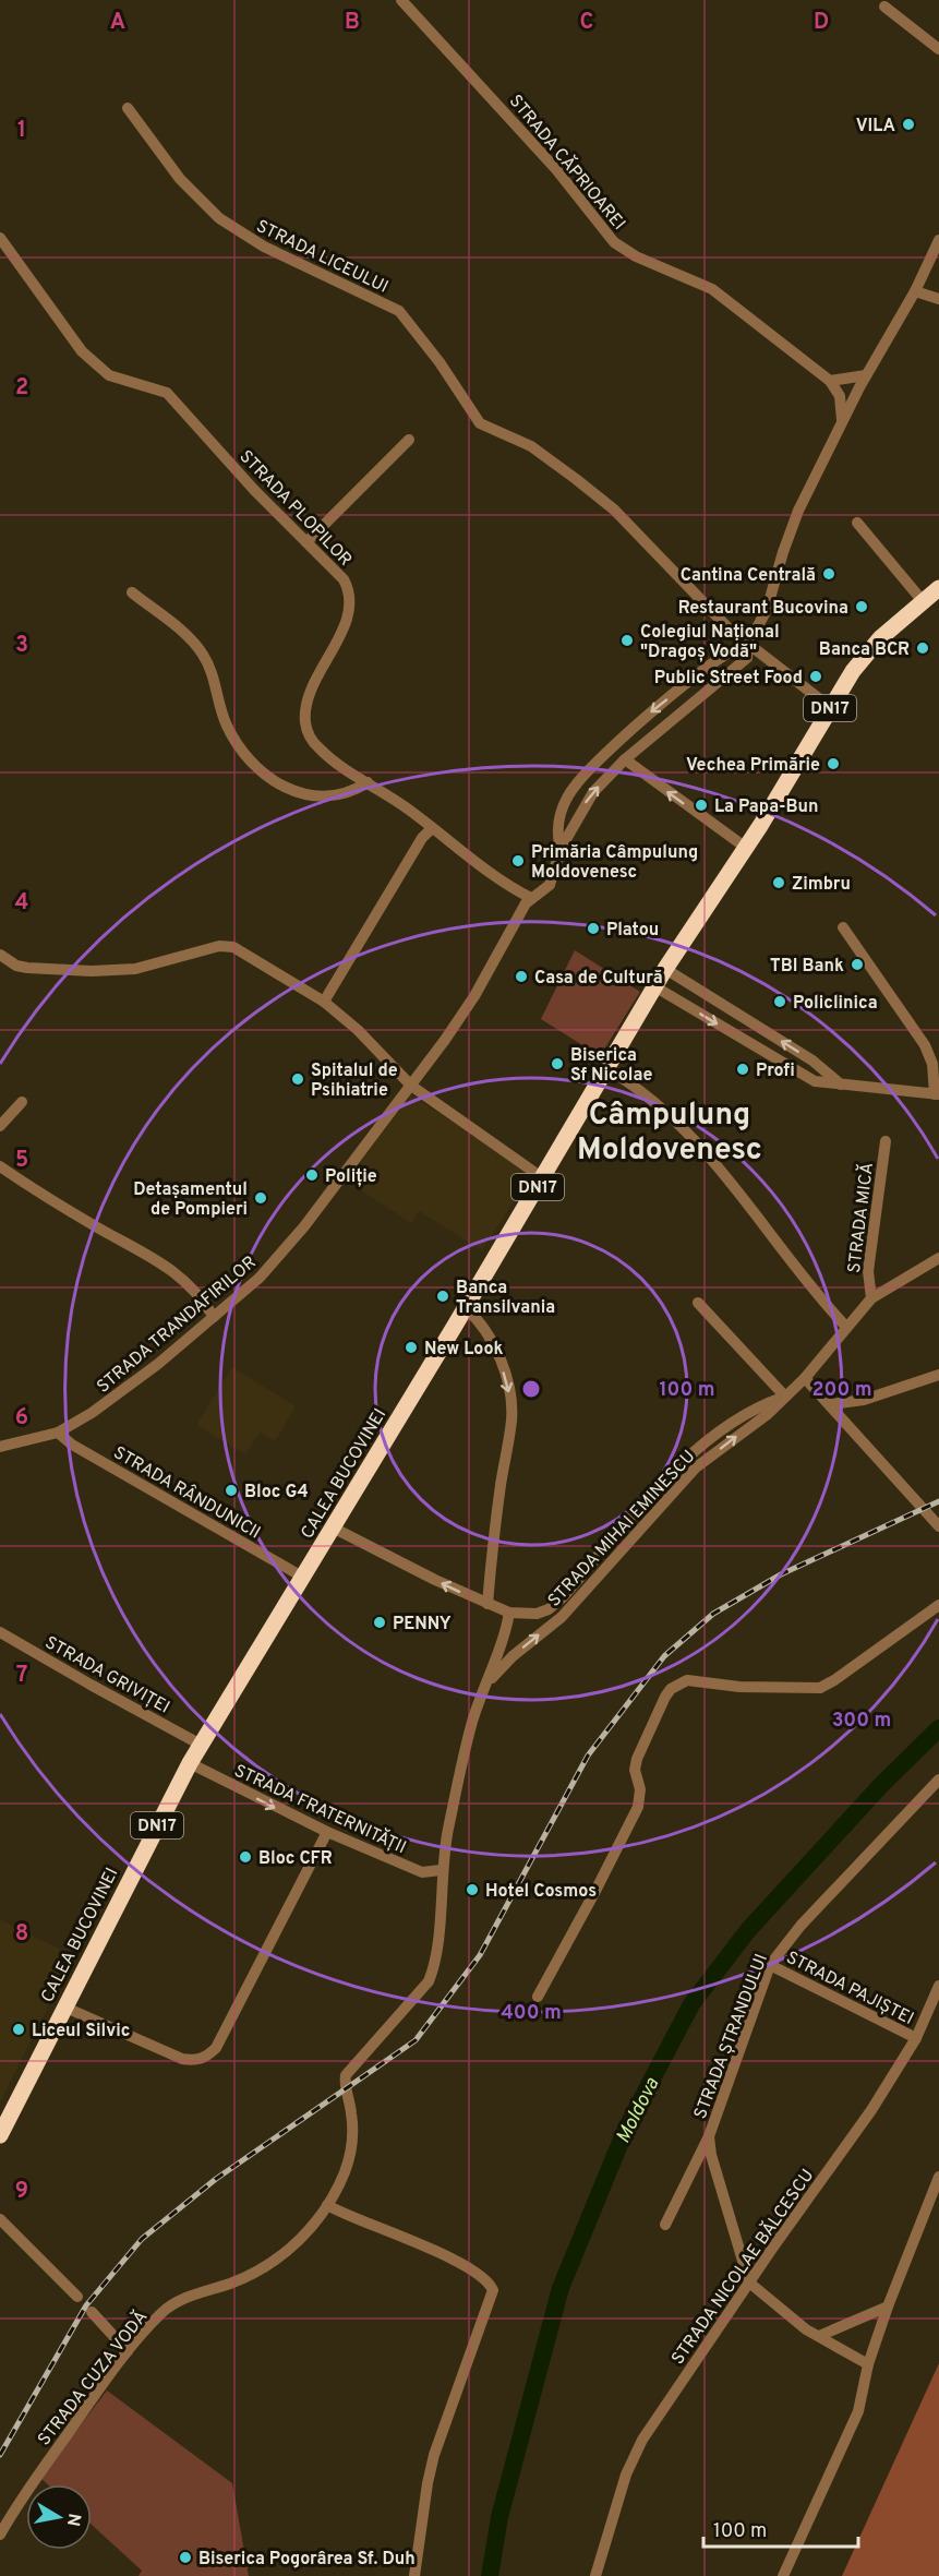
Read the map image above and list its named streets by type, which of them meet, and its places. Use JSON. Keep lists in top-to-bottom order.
{
  "streets": {
    "highway": ["DN17", "CALEA BUCOVINEI"],
    "street": [
      "STRADA CĂPRIOAREI",
      "STRADA LICEULUI",
      "STRADA PLOPILOR",
      "STRADA MICĂ",
      "STRADA TRANDAFIRILOR",
      "STRADA RÂNDUNICII",
      "STRADA MIHAI EMINESCU",
      "STRADA GRIVIȚEI",
      "STRADA FRATERNITĂȚII",
      "STRADA PAJIȘTEI",
      "STRADA ȘTRANDULUI",
      "STRADA NICOLAE BĂLCESCU",
      "STRADA CUZA VODĂ"
    ]
  },
  "crossings": [
    ["STRADA LICEULUI", "DN17"],
    ["STRADA PLOPILOR", "STRADA TRANDAFIRILOR"],
    ["DN17", "CALEA BUCOVINEI"],
    ["STRADA MICĂ", "STRADA MIHAI EMINESCU"],
    ["STRADA TRANDAFIRILOR", "STRADA RÂNDUNICII"],
    ["CALEA BUCOVINEI", "STRADA RÂNDUNICII"],
    ["CALEA BUCOVINEI", "STRADA GRIVIȚEI"],
    ["CALEA BUCOVINEI", "STRADA FRATERNITĂȚII"],
    ["STRADA MIHAI EMINESCU", "STRADA FRATERNITĂȚII"],
    ["STRADA MIHAI EMINESCU", "STRADA CUZA VODĂ"],
    ["STRADA PAJIȘTEI", "STRADA ȘTRANDULUI"],
    ["STRADA PAJIȘTEI", "STRADA NICOLAE BĂLCESCU"],
    ["STRADA ȘTRANDULUI", "STRADA NICOLAE BĂLCESCU"]
  ],
  "one_way": ["STRADA FRATERNITĂȚII"],
  "districts": ["Câmpulung Moldovenesc"],
  "water": ["Moldova"],
  "places": [
    "VILA",
    "Cantina Centrală",
    "Restaurant Bucovina",
    "Colegiul Național \"Dragoș Vodă\"",
    "Banca BCR",
    "Public Street Food",
    "Vechea Primărie",
    "La Papa-Bun",
    "Primăria Câmpulung Moldovenesc",
    "Zimbru",
    "Platou",
    "TBI Bank",
    "Casa de Cultură",
    "Policlinica",
    "Biserica Sf Nicolae",
    "Profi",
    "Spitalul de Psihiatrie",
    "Poliție",
    "Detașamentul de Pompieri",
    "Banca Transilvania",
    "New Look",
    "Bloc G4",
    "PENNY",
    "Bloc CFR",
    "Hotel Cosmos",
    "Liceul Silvic",
    "Biserica Pogorârea Sf. Duh"
  ],
  "scale_bar": "100 m",
  "north": "right",
  "grid": {
    "columns": [
      "A",
      "B",
      "C",
      "D"
    ],
    "rows": [
      "1",
      "2",
      "3",
      "4",
      "5",
      "6",
      "7",
      "8",
      "9"
    ]
  },
  "rings": [
    "100 m",
    "200 m",
    "300 m",
    "400 m"
  ]
}
